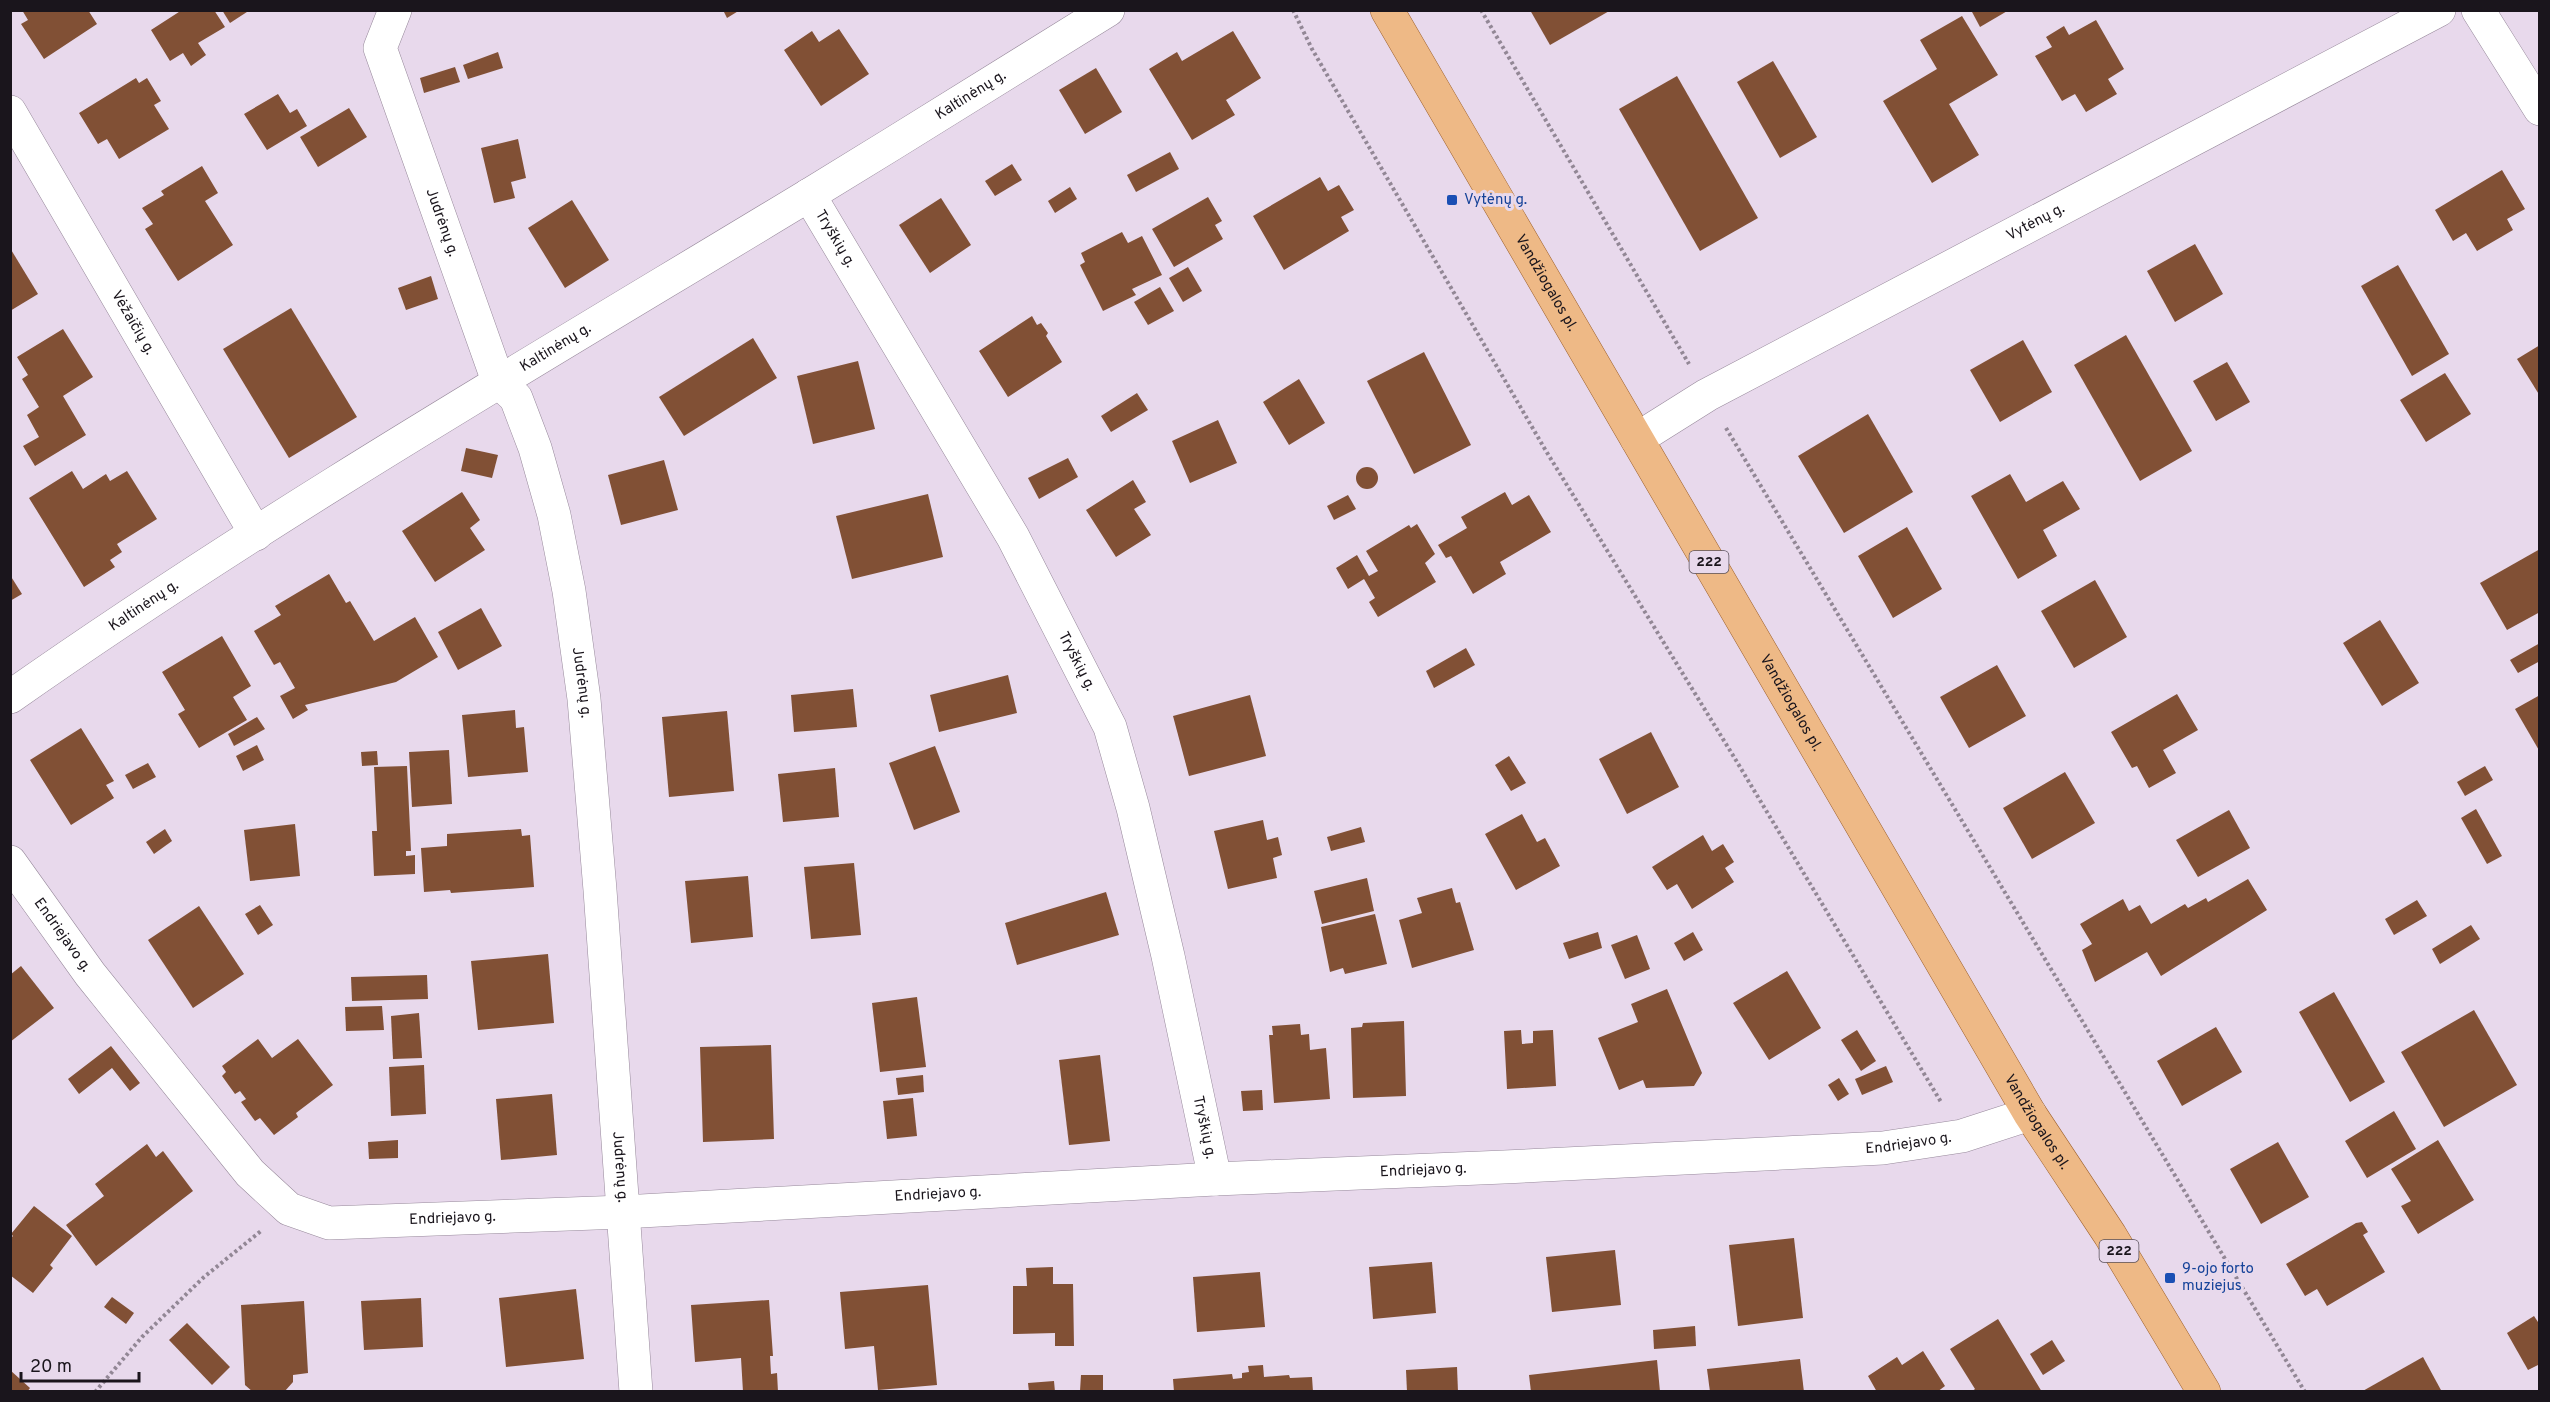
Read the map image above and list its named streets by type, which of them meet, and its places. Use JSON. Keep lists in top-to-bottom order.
{
  "streets": {
    "main road": ["Vandžiogalos pl.", "222"],
    "street": [
      "Kaltinėnų g.",
      "Judrėnų g.",
      "Vytėnų g.",
      "Tryškių g.",
      "Vėžaičių g.",
      "Endriejavo g."
    ]
  },
  "crossings": [
    ["Kaltinėnų g.", "Judrėnų g."],
    ["Kaltinėnų g.", "Tryškių g."],
    ["Kaltinėnų g.", "Vėžaičių g."],
    ["Judrėnų g.", "Endriejavo g."],
    ["Vytėnų g.", "Vandžiogalos pl."],
    ["Tryškių g.", "Endriejavo g."],
    ["Vandžiogalos pl.", "Endriejavo g."]
  ],
  "places": {
    "transit": ["Vytėnų g.", "9-ojo forto muziejus"]
  },
  "scale_bar": "20 m"
}
